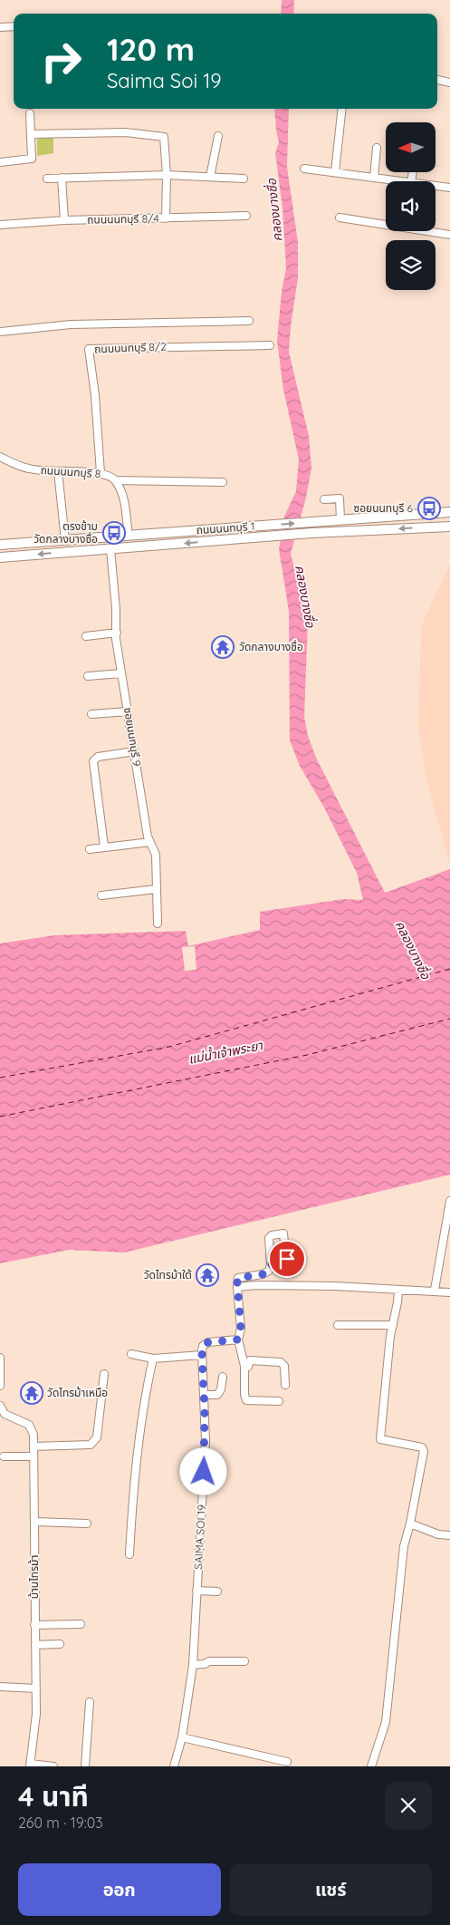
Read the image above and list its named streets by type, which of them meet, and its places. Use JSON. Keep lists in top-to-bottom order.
{
  "streets": {
    "main road": ["ถนนนนทบุรี 1"],
    "street": [
      "ถนนนนทบุรี 8/4",
      "ถนนนนทบุรี 8/2",
      "ถนนนนทบุรี 8",
      "ซอยนนทบุรี 9",
      "SAIMA SOI 19",
      "บ้านไทรม้า"
    ]
  },
  "crossings": [
    ["ถนนนนทบุรี 8/2", "ถนนนนทบุรี 8"],
    ["ถนนนนทบุรี 8", "ถนนนนทบุรี 1"],
    ["ถนนนนทบุรี 1", "ซอยนนทบุรี 9"]
  ],
  "water": ["คลองบางซื่อ", "แม่น้ำเจ้าพระยา"],
  "places": {
    "bus stop": ["ซอยนนทบุรี 6", "ตรงข้าม วัดกลางบางซื่อ"],
    "temple": ["วัดกลางบางซื่อ", "วัดไทรม้าใต้", "วัดไทรม้าเหนือ"]
  },
  "north": "left",
  "page": {
    "turn": ["120 m", "Saima Soi 19"],
    "heading": ["4 นาที", "260 m · 19:03"],
    "buttons": ["ออก", "แชร์"]
  }
}
